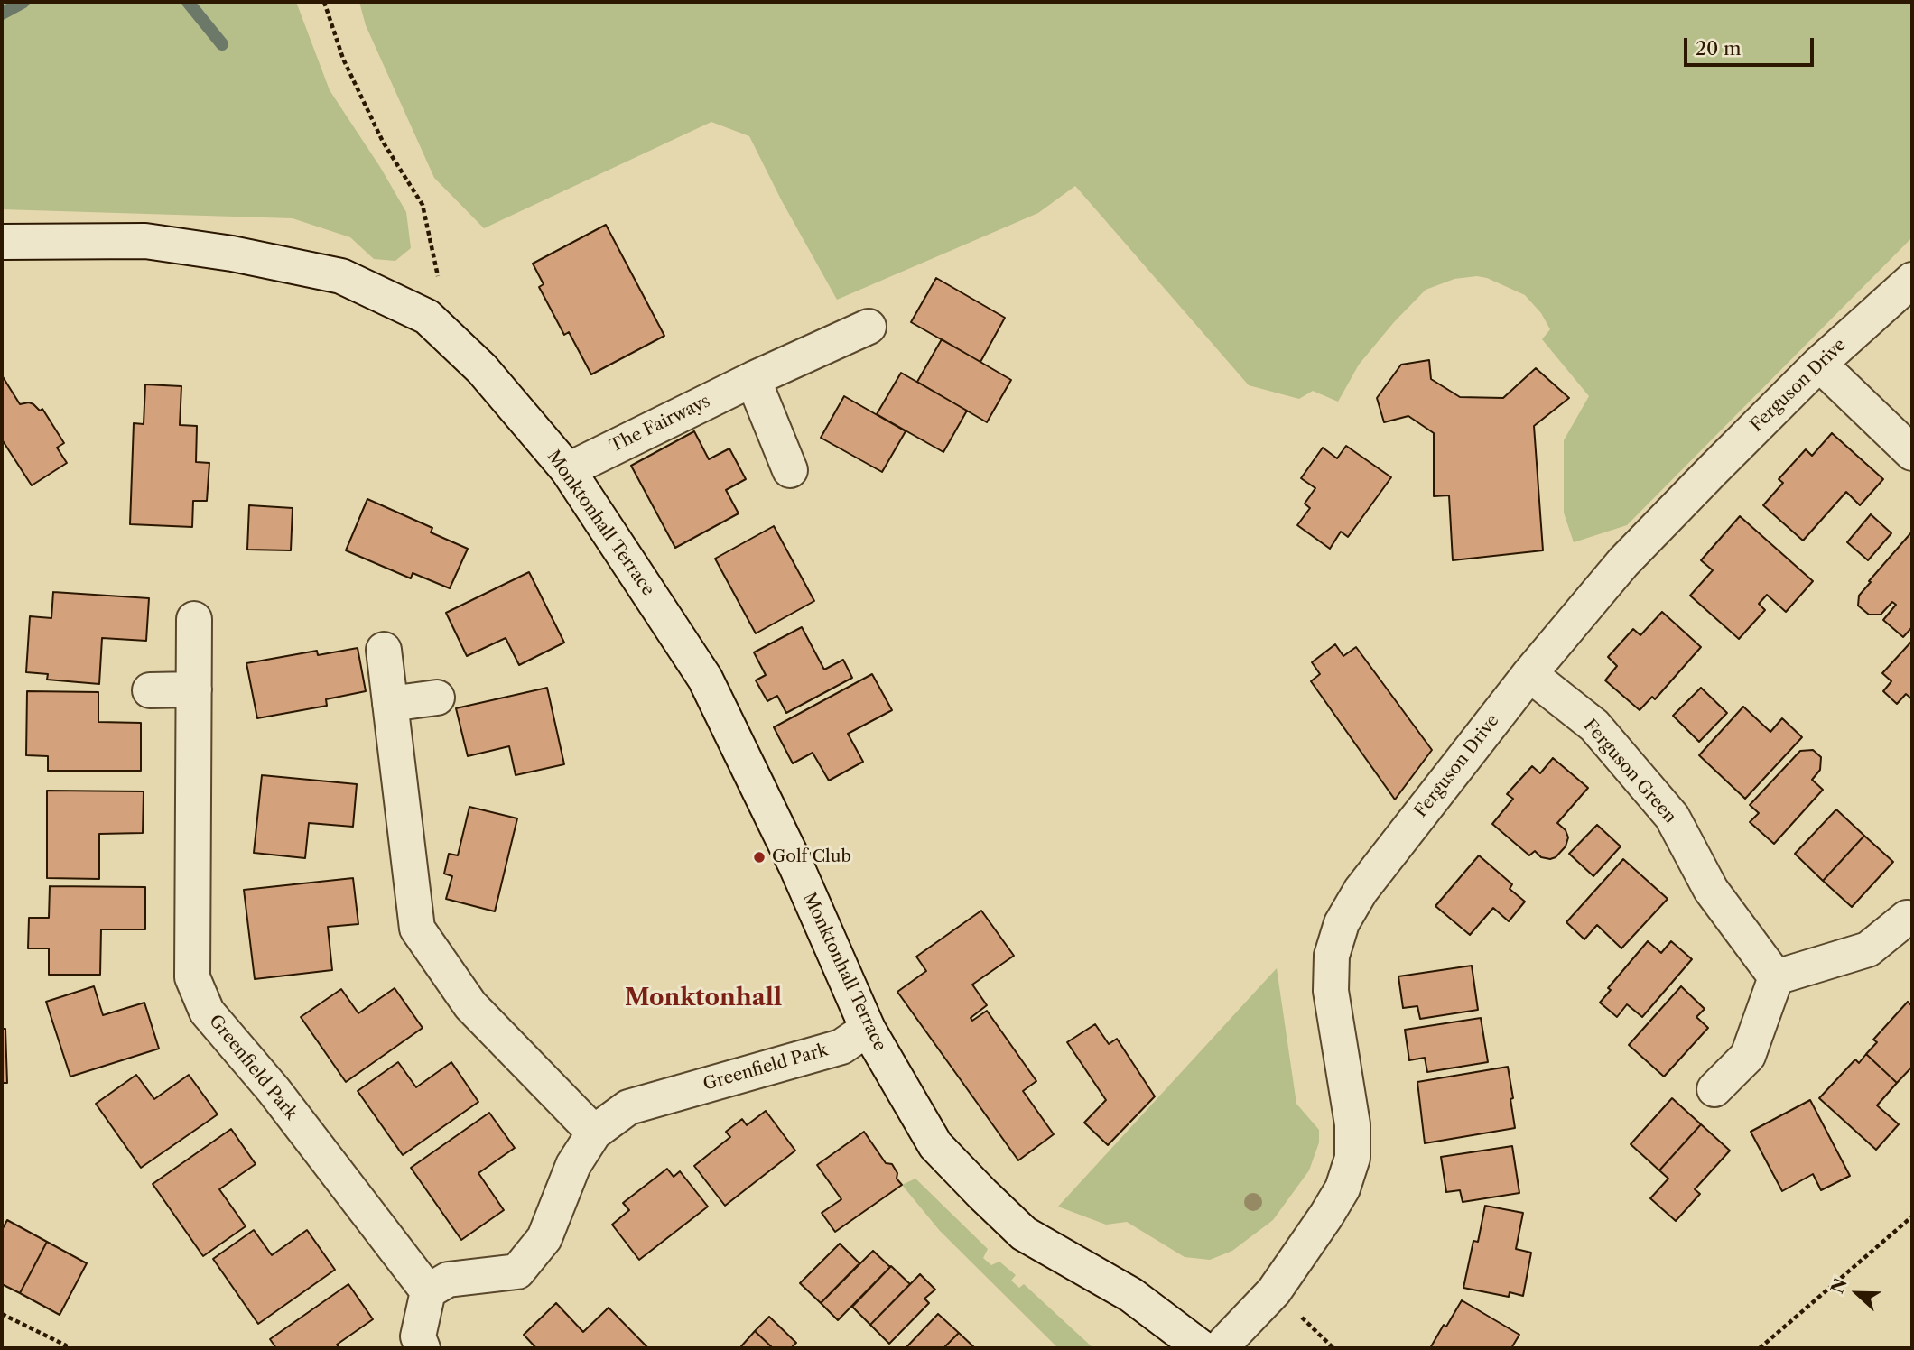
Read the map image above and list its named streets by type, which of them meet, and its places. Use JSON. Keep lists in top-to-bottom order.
{
  "streets": {
    "street": [
      "Ferguson Drive",
      "The Fairways",
      "Monktonhall Terrace",
      "Ferguson Green",
      "Greenfield Park"
    ]
  },
  "crossings": [
    ["Ferguson Drive", "Ferguson Green"],
    ["The Fairways", "Monktonhall Terrace"],
    ["Monktonhall Terrace", "Greenfield Park"]
  ],
  "districts": ["Monktonhall"],
  "places": ["Golf Club"],
  "scale_bar": "20 m",
  "north": "left"
}
